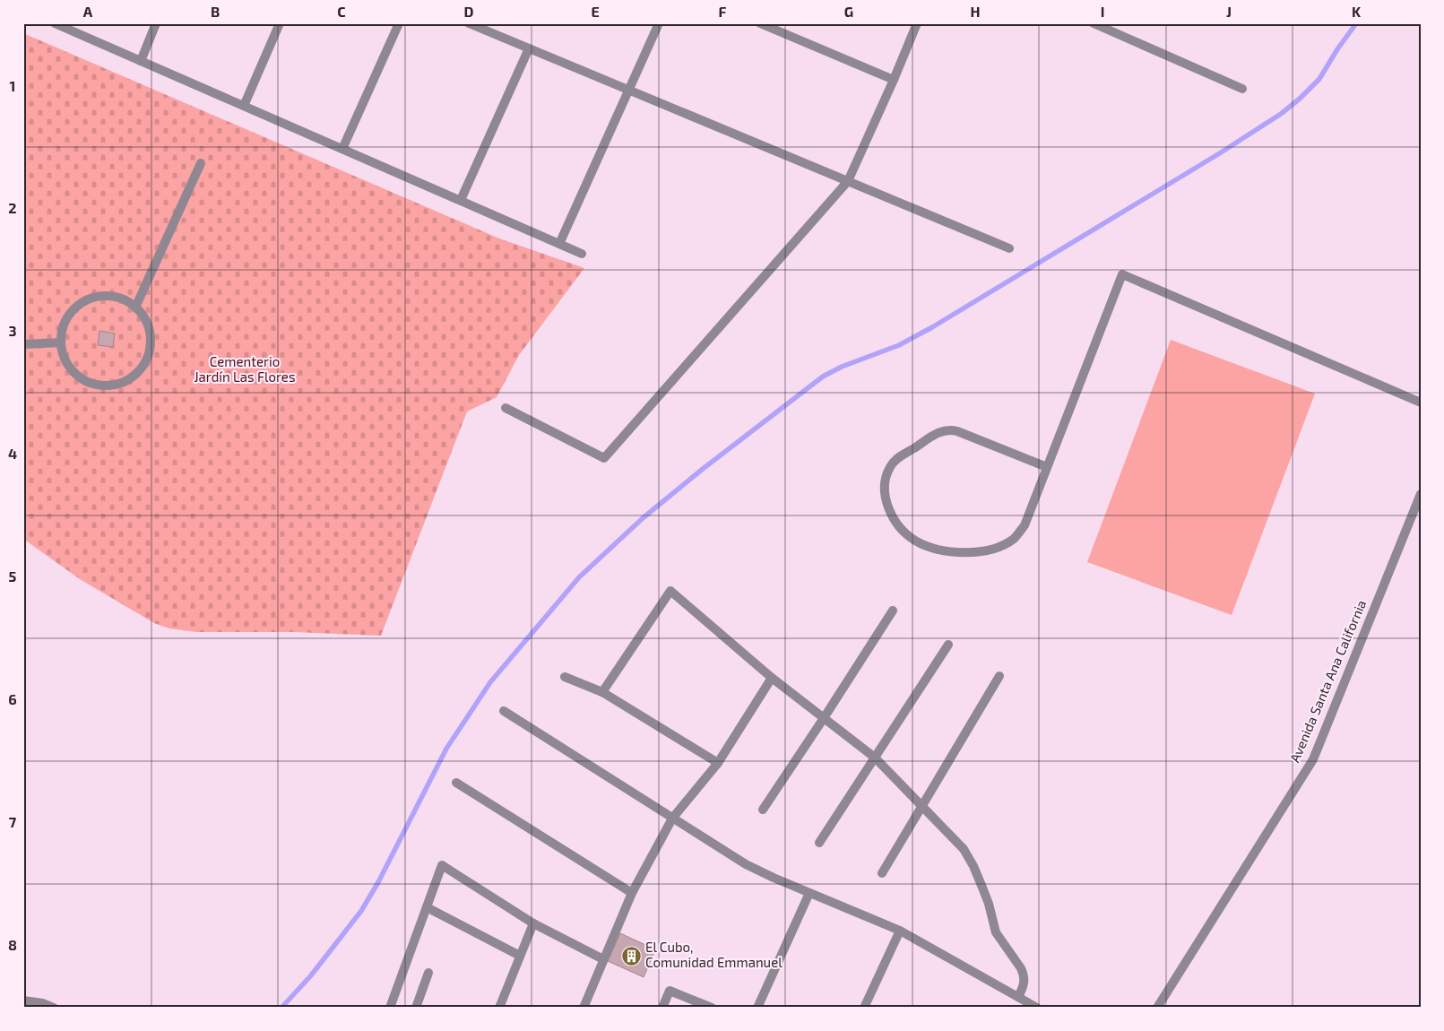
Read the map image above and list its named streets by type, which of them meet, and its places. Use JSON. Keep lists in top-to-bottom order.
{
  "streets": {
    "street": ["Avenida Santa Ana California"]
  },
  "parks": ["Cementerio Jardín Las Flores"],
  "places": {
    "building": ["El Cubo, Comunidad Emmanuel"]
  },
  "grid": {
    "columns": [
      "A",
      "B",
      "C",
      "D",
      "E",
      "F",
      "G",
      "H",
      "I",
      "J",
      "K"
    ],
    "rows": [
      "1",
      "2",
      "3",
      "4",
      "5",
      "6",
      "7",
      "8"
    ]
  }
}
